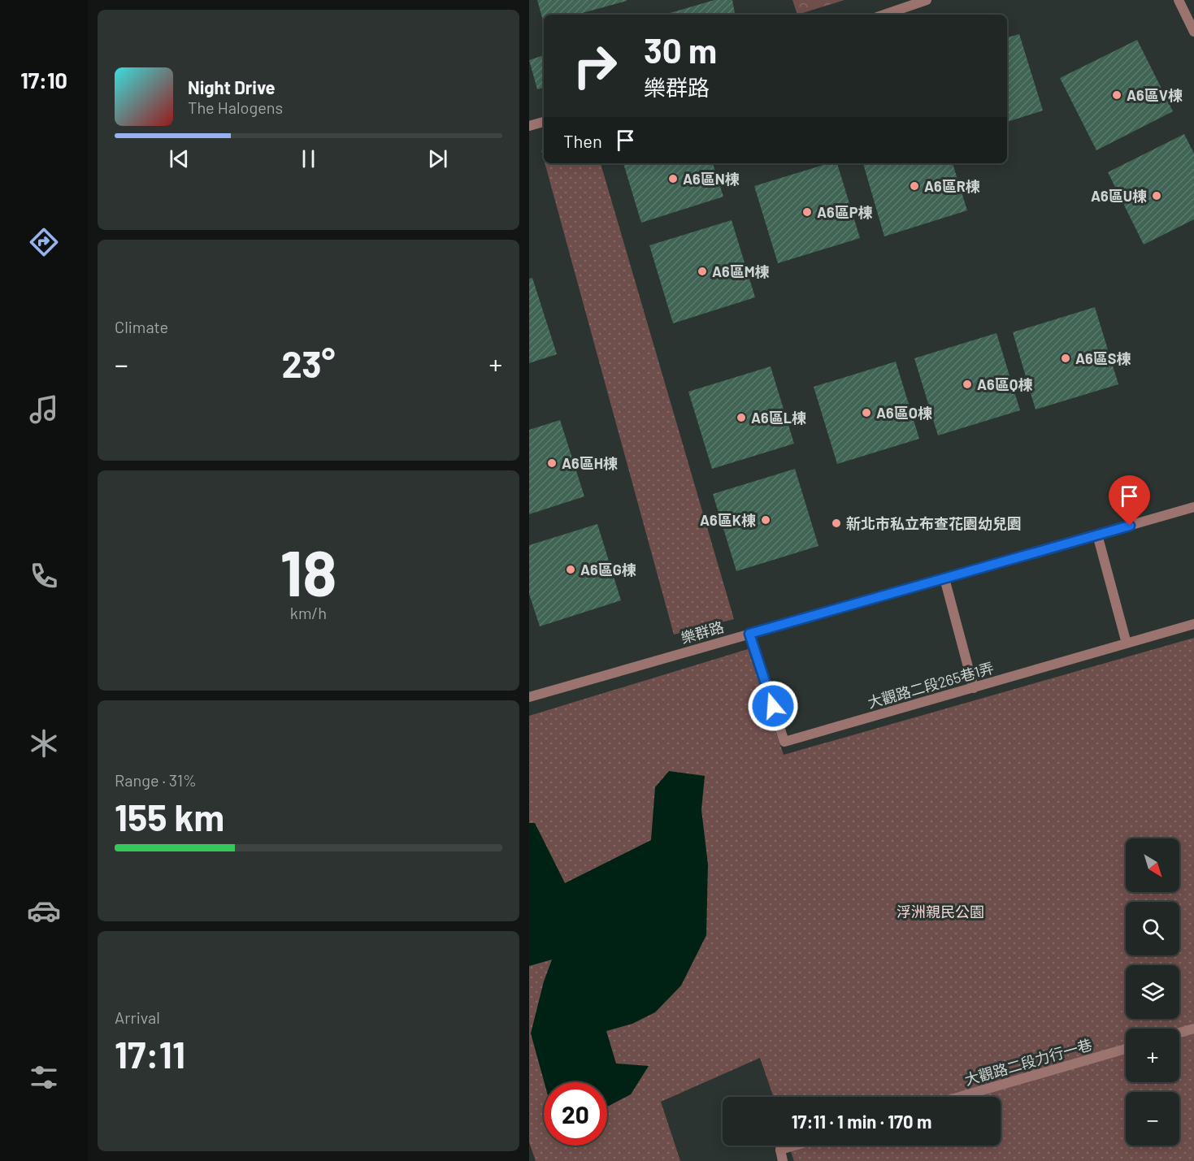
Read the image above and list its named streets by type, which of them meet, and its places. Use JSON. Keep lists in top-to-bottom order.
{
  "streets": {
    "street": ["樂群路", "大觀路二段265巷1弄", "大觀路二段力行一巷"]
  },
  "crossings": [
    ["樂群路", "大觀路二段265巷1弄"]
  ],
  "parks": ["浮洲親民公園"],
  "places": [
    "A6區V棟",
    "A6區N棟",
    "A6區R棟",
    "A6區U棟",
    "A6區P棟",
    "A6區M棟",
    "A6區S棟",
    "A6區Q棟",
    "A6區O棟",
    "A6區L棟",
    "A6區H棟",
    "A6區K棟",
    "新北市私立布查花園幼兒園",
    "A6區G棟"
  ],
  "north": "bottom right",
  "page": {
    "tabs": "17:10",
    "turn": ["30 m", "樂群路"],
    "song": ["Night Drive", "The Halogens"],
    "then": "Then",
    "tile": [
      "Climate",
      ["18", "km/h"],
      ["Range · 31%", "155 km"],
      ["Arrival", "17:11"]
    ],
    "heat": ["−", "23°", "+"],
    "map_buttons": ["+", "−"],
    "limit": "20",
    "trip": "17:11 · 1 min · 170 m"
  }
}
